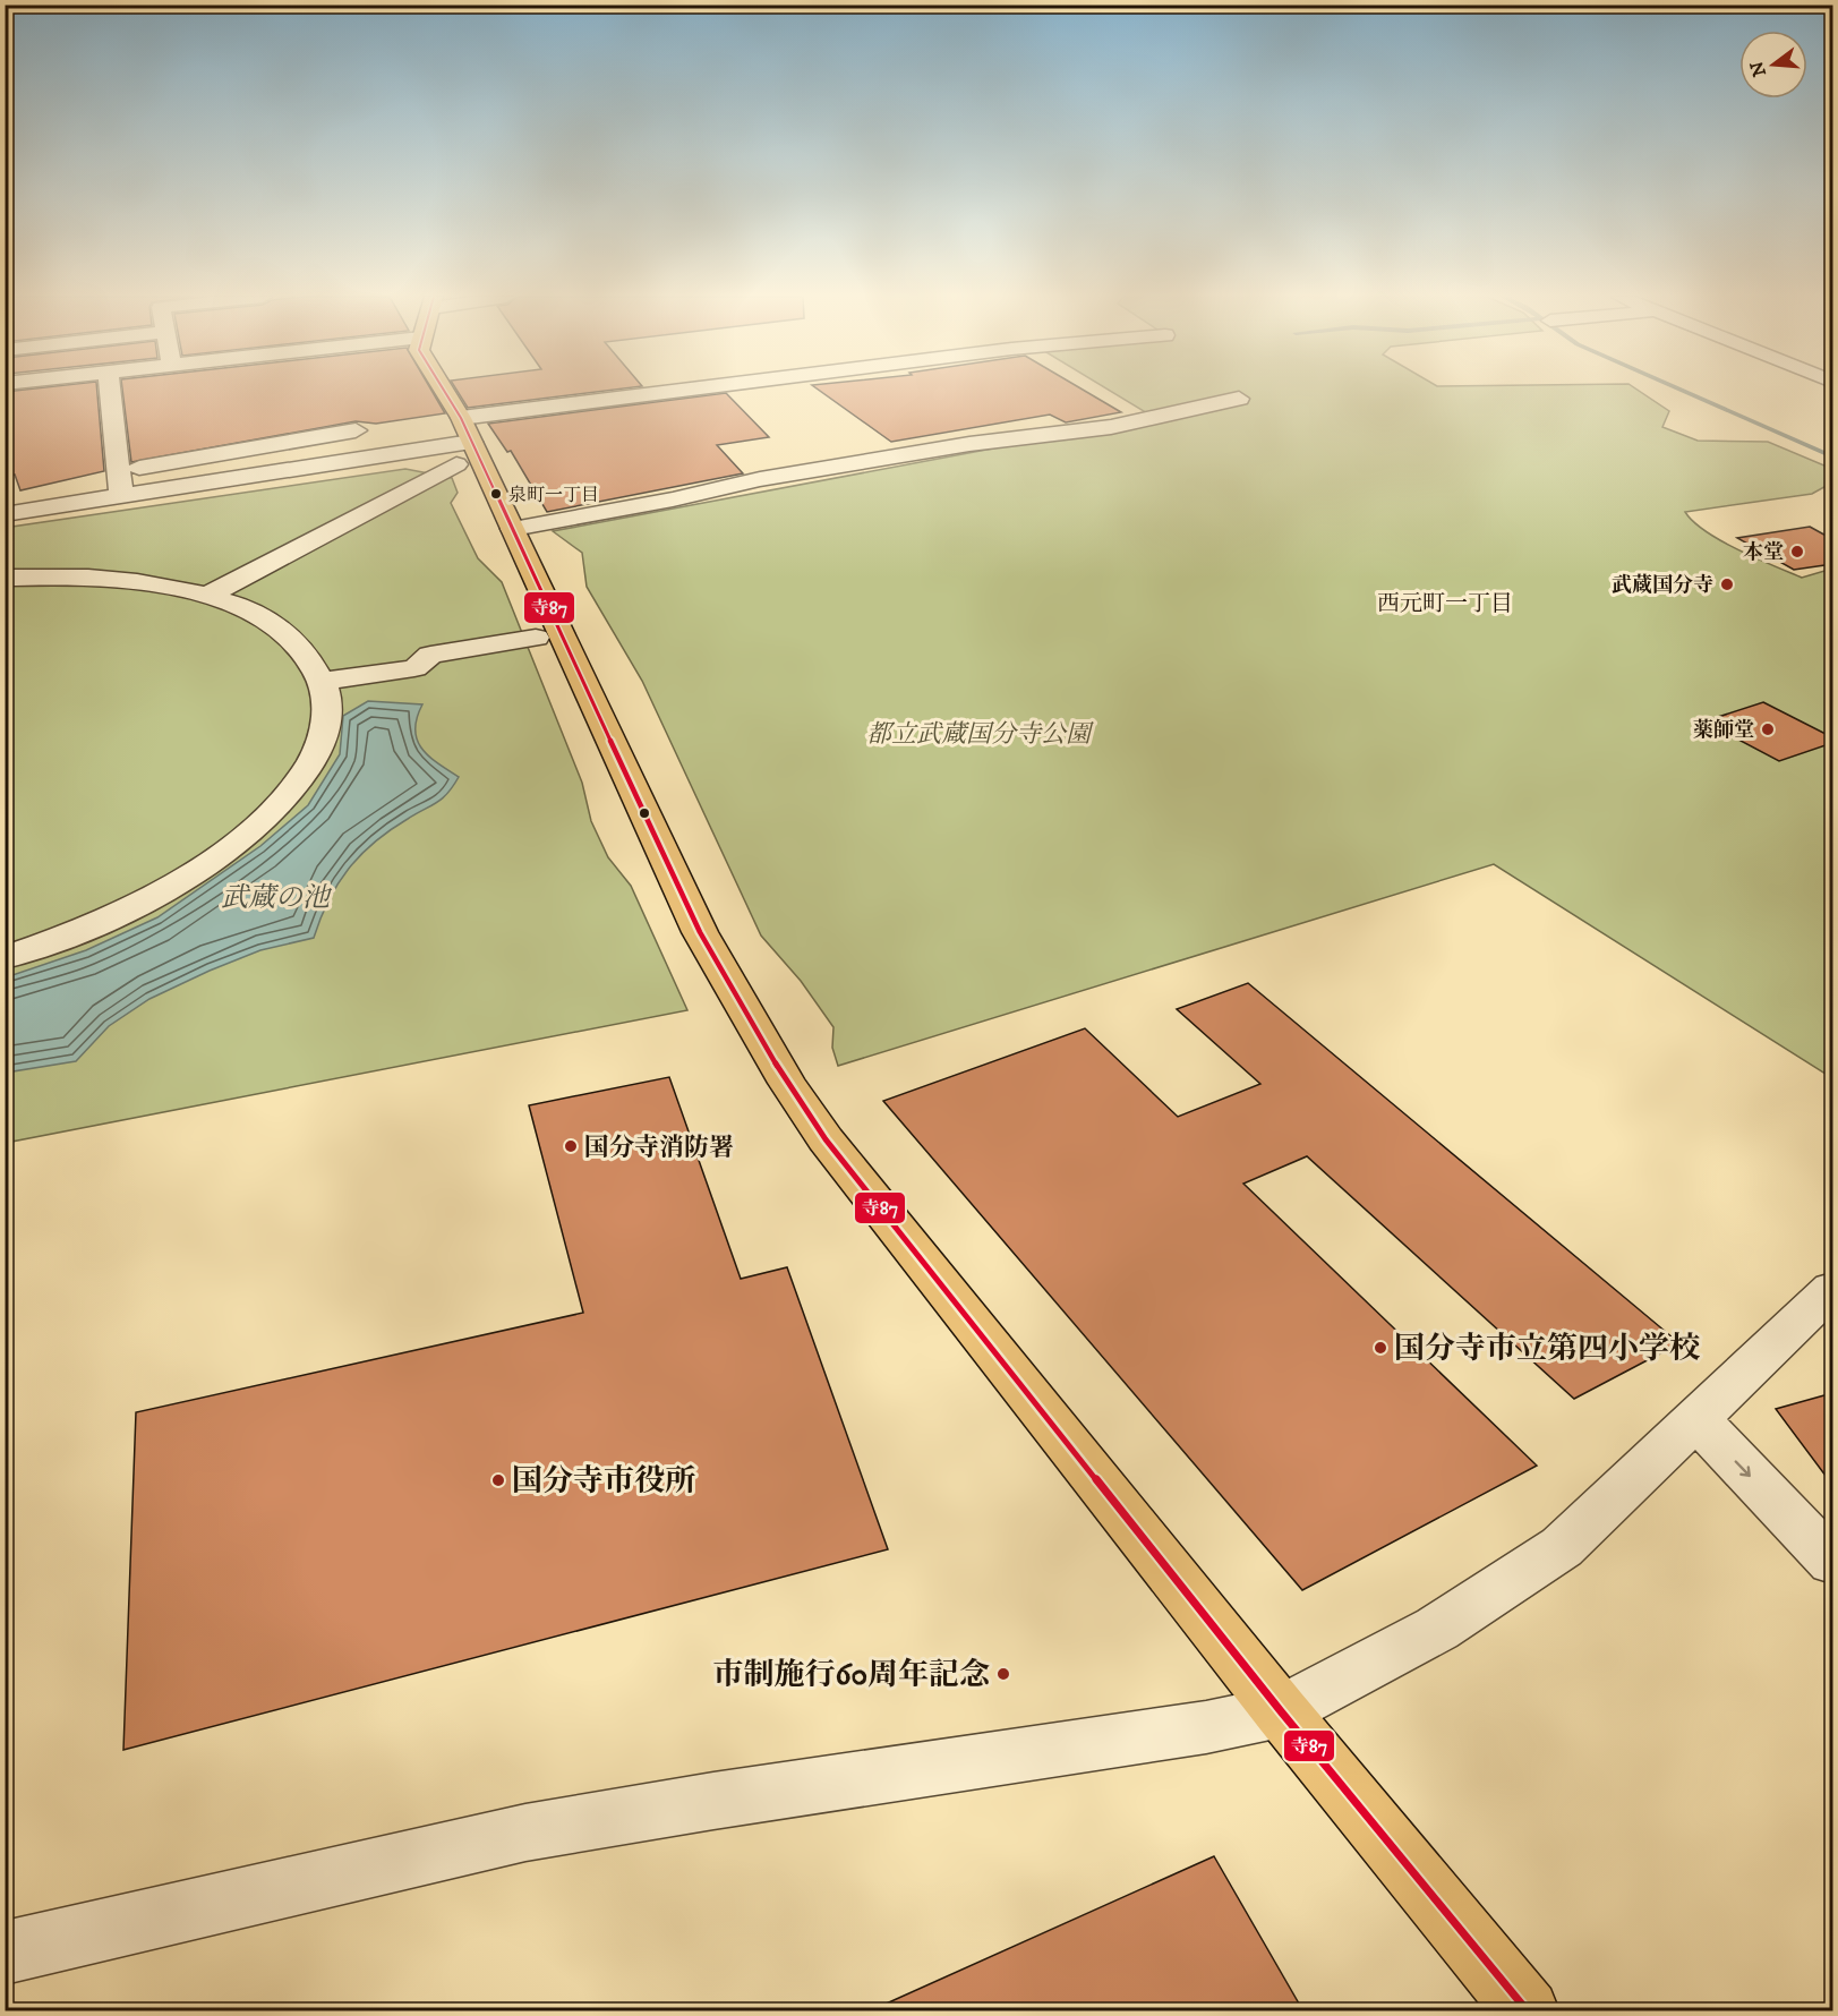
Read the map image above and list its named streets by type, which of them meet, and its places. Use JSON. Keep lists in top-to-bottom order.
{
  "districts": ["西元町一丁目"],
  "water": ["武蔵の池"],
  "parks": ["都立武蔵国分寺公園"],
  "places": [
    "泉町一丁目",
    "本堂",
    "武蔵国分寺",
    "薬師堂",
    "国分寺消防署",
    "国分寺市立第四小学校",
    "国分寺市役所",
    "市制施行60周年記念"
  ],
  "lines": ["transit line 寺87"],
  "north": "left"
}
